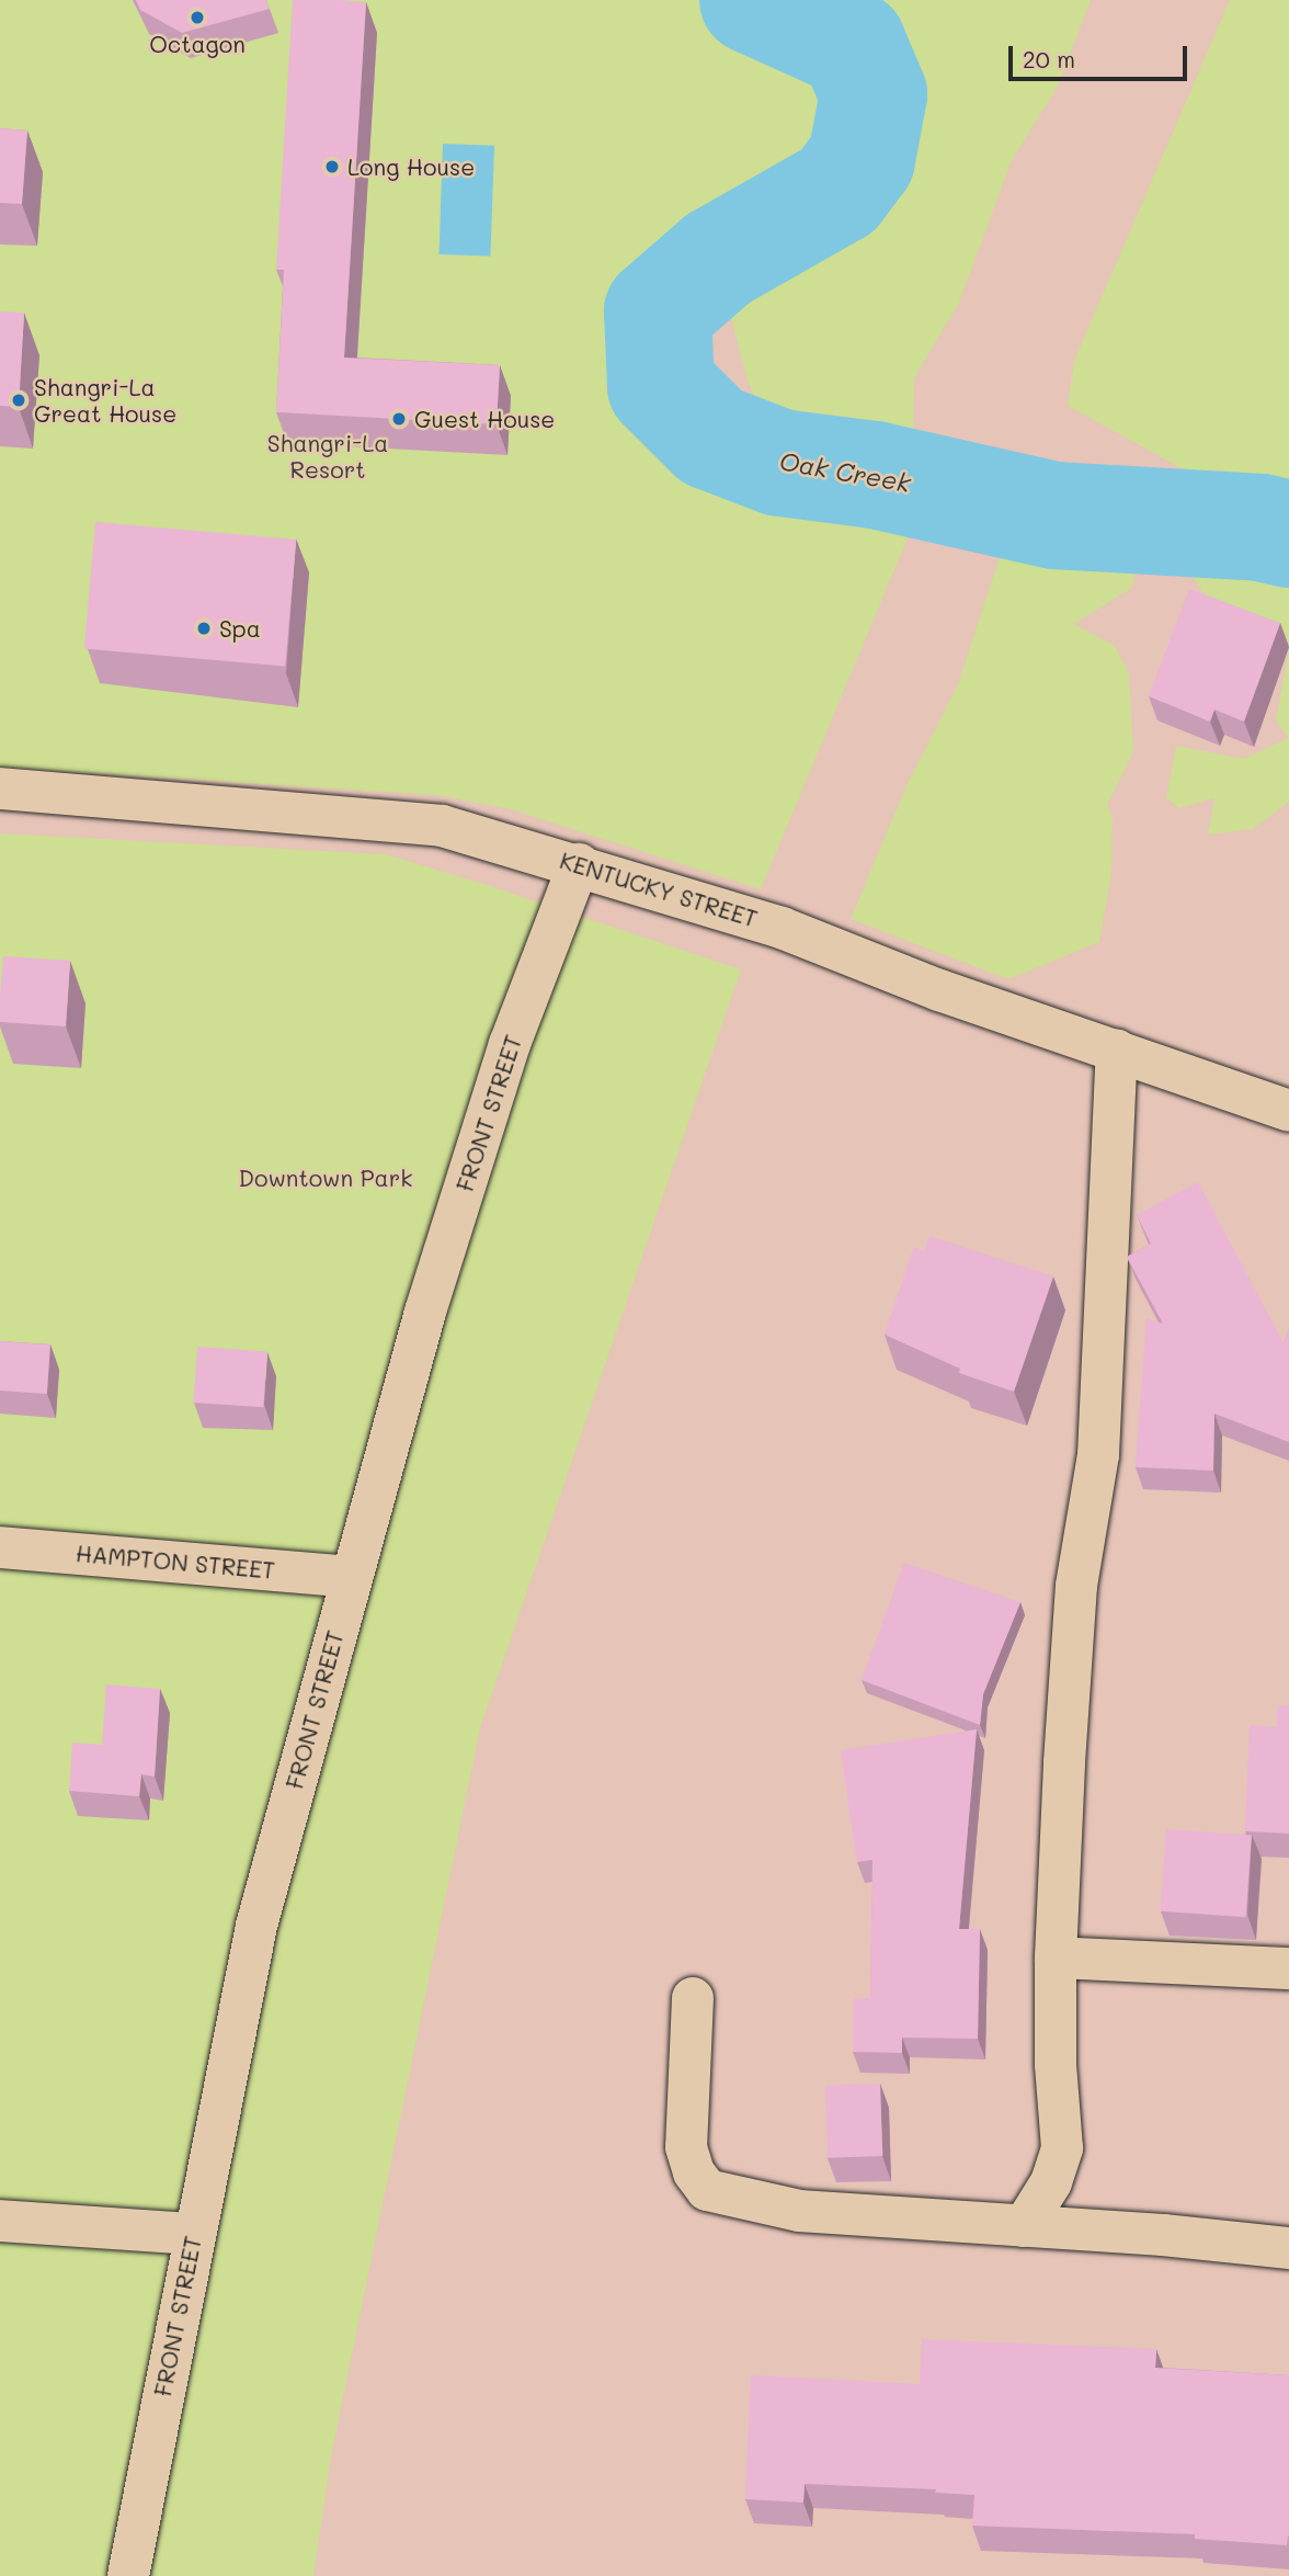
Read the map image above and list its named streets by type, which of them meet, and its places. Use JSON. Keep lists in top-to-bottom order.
{
  "streets": {
    "street": ["KENTUCKY STREET", "FRONT STREET", "HAMPTON STREET"]
  },
  "crossings": [
    ["KENTUCKY STREET", "FRONT STREET"],
    ["FRONT STREET", "HAMPTON STREET"]
  ],
  "water": ["Oak Creek"],
  "parks": ["Shangri-La Resort", "Downtown Park"],
  "places": [
    "Octagon",
    "Long House",
    "Shangri-La Great House",
    "Guest House",
    "Spa"
  ],
  "scale_bar": "20 m"
}
